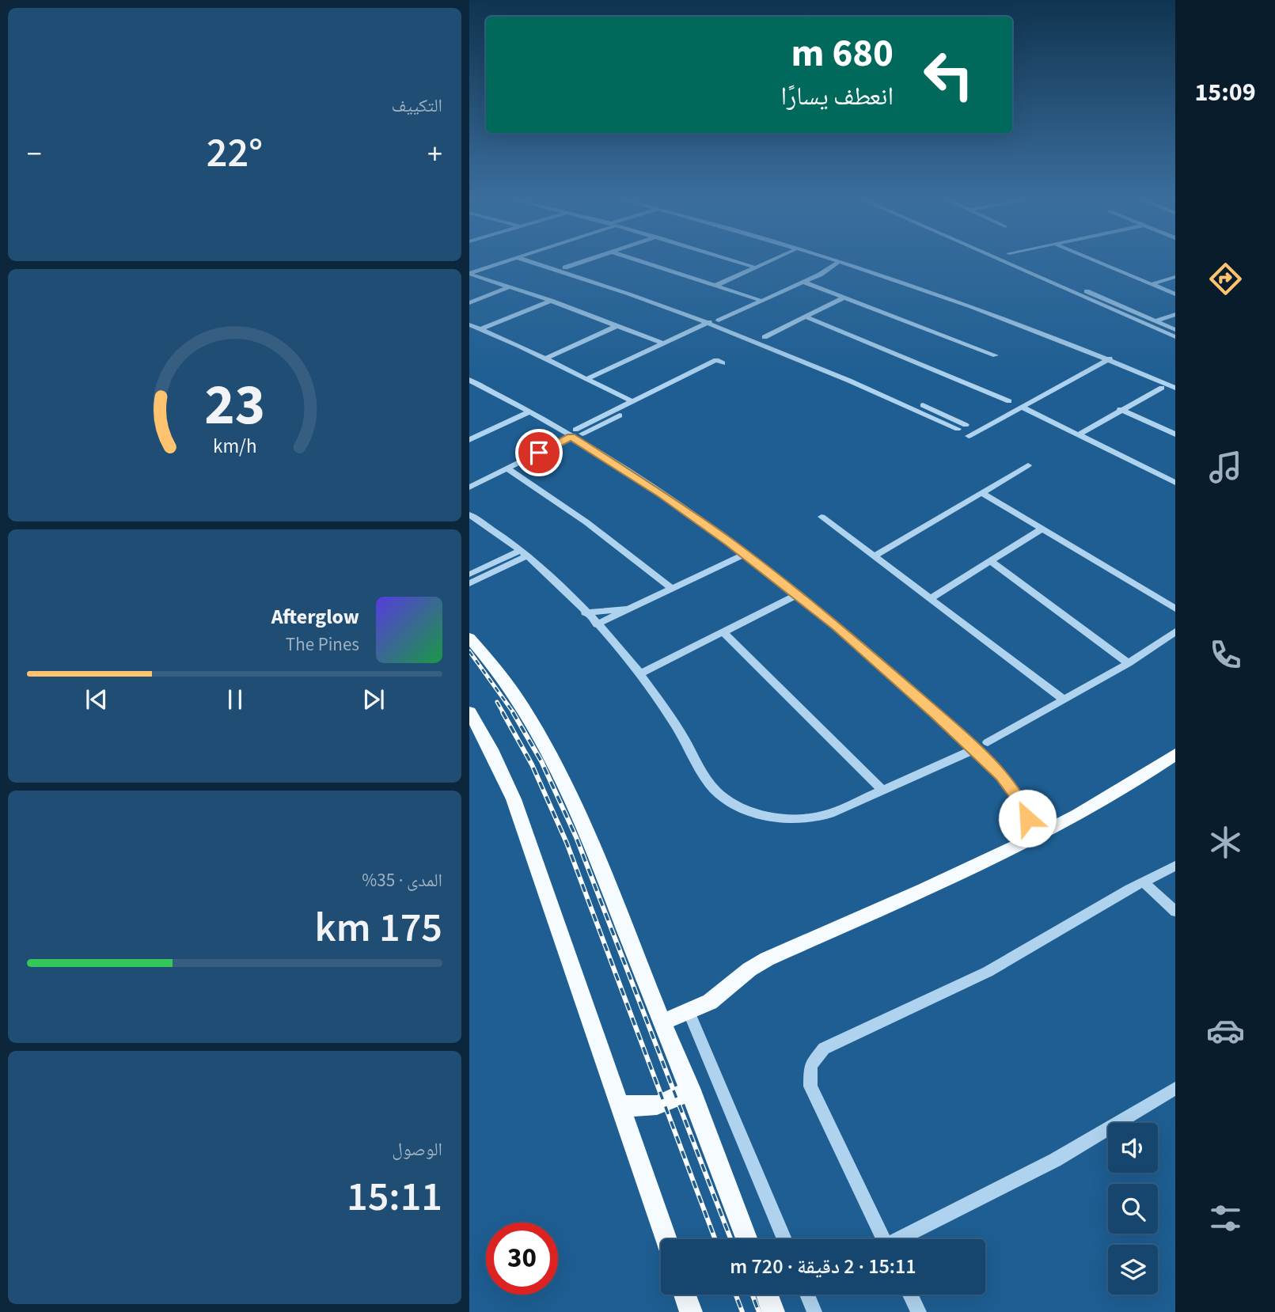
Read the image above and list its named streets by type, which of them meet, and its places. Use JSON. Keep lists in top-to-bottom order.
{
  "page": {
    "tabs": "15:09",
    "tile": [
      "التكييف",
      ["المدى · 35%", "175 km"],
      ["الوصول", "15:11"]
    ],
    "turn": ["680 m", "انعطف يسارًا"],
    "heat": ["−", "22°", "+"],
    "song": ["Afterglow", "The Pines"],
    "limit": "30",
    "trip": "15:11 · 2 دقيقة · 720 m",
    "gauge": ["23", "km/h"]
  }
}
